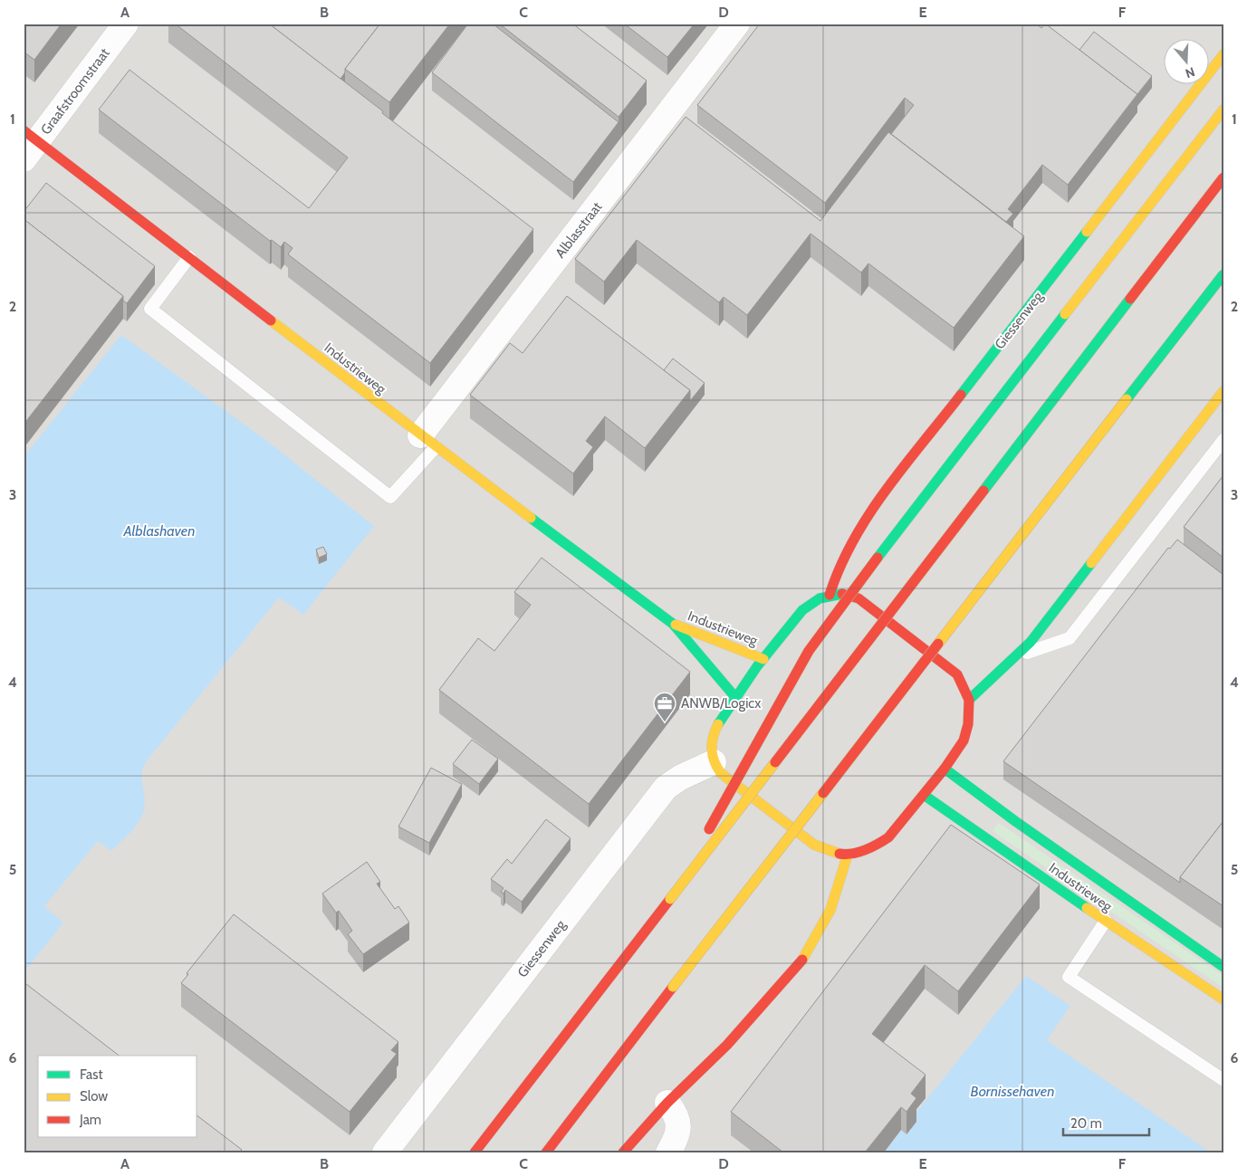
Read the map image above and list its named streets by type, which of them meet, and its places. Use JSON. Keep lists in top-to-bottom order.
{
  "streets": {
    "main road": ["Giessenweg", "Industrieweg"],
    "street": ["Graafstroomstraat", "Alblasstraat"]
  },
  "crossings": [
    ["Graafstroomstraat", "Industrieweg"],
    ["Alblasstraat", "Industrieweg"]
  ],
  "water": ["Alblashaven", "Bornissehaven"],
  "places": {
    "office": ["ANWB/Logicx"]
  },
  "legend": ["Fast", "Slow", "Jam"],
  "scale_bar": "20 m",
  "north": "bottom",
  "grid": {
    "columns": [
      "A",
      "B",
      "C",
      "D",
      "E",
      "F"
    ],
    "rows": [
      "1",
      "2",
      "3",
      "4",
      "5",
      "6"
    ]
  }
}
